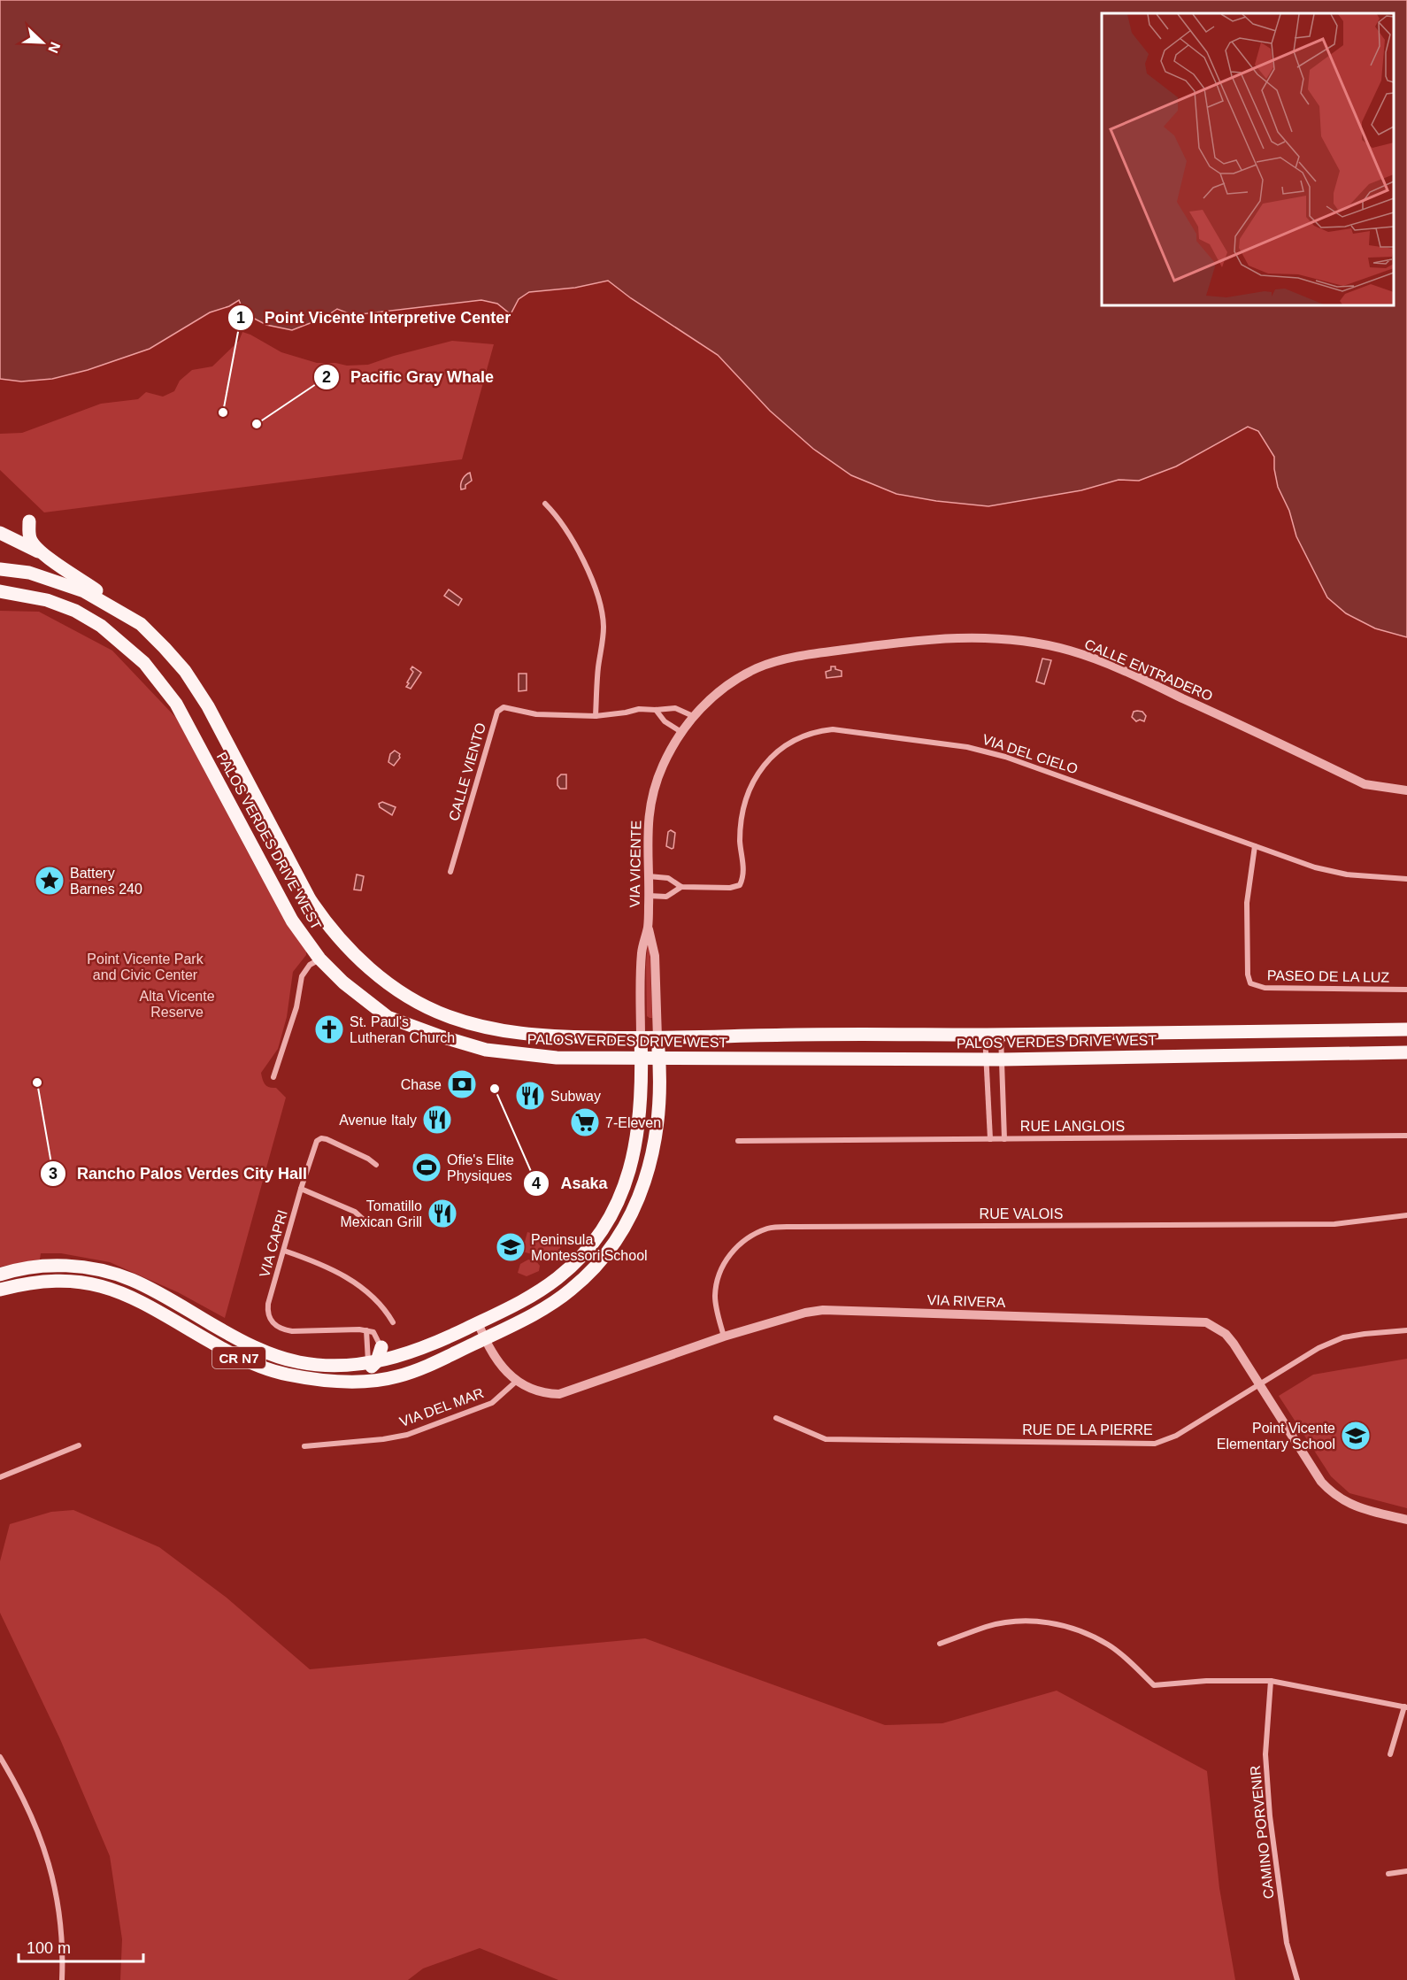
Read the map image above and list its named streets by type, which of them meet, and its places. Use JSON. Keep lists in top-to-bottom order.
{
  "streets": {
    "main road": ["PALOS VERDES DRIVE WEST", "CR N7"],
    "street": [
      "CALLE ENTRADERO",
      "VIA DEL CIELO",
      "CALLE VIENTO",
      "VIA VICENTE",
      "PASEO DE LA LUZ",
      "RUE LANGLOIS",
      "RUE VALOIS",
      "VIA CAPRI",
      "VIA RIVERA",
      "VIA DEL MAR",
      "RUE DE LA PIERRE",
      "CAMINO PORVENIR"
    ]
  },
  "crossings": [
    ["CALLE ENTRADERO", "CALLE VIENTO"],
    ["CALLE ENTRADERO", "VIA VICENTE"],
    ["VIA DEL CIELO", "VIA VICENTE"],
    ["VIA DEL CIELO", "PASEO DE LA LUZ"],
    ["CALLE VIENTO", "VIA VICENTE"],
    ["PALOS VERDES DRIVE WEST", "VIA VICENTE"],
    ["PALOS VERDES DRIVE WEST", "CR N7"],
    ["VIA VICENTE", "CR N7"],
    ["RUE VALOIS", "VIA RIVERA"],
    ["VIA RIVERA", "CR N7"],
    ["VIA RIVERA", "VIA DEL MAR"],
    ["VIA RIVERA", "RUE DE LA PIERRE"]
  ],
  "parks": ["Point Vicente Park and Civic Center", "Alta Vicente Reserve"],
  "places": {
    "other": [
      "Point Vicente Interpretive Center",
      "Pacific Gray Whale",
      "Rancho Palos Verdes City Hall",
      "Asaka"
    ],
    "place": ["Battery Barnes 240"],
    "church": ["St. Paul's Lutheran Church"],
    "bank": ["Chase"],
    "restaurant": ["Subway", "Avenue Italy", "Tomatillo Mexican Grill"],
    "supermarket": ["7-Eleven"],
    "sports": ["Ofie's Elite Physiques"],
    "school or university": ["Peninsula Montessori School", "Point Vicente Elementary School"]
  },
  "scale_bar": "100 m",
  "north": "bottom right"
}
